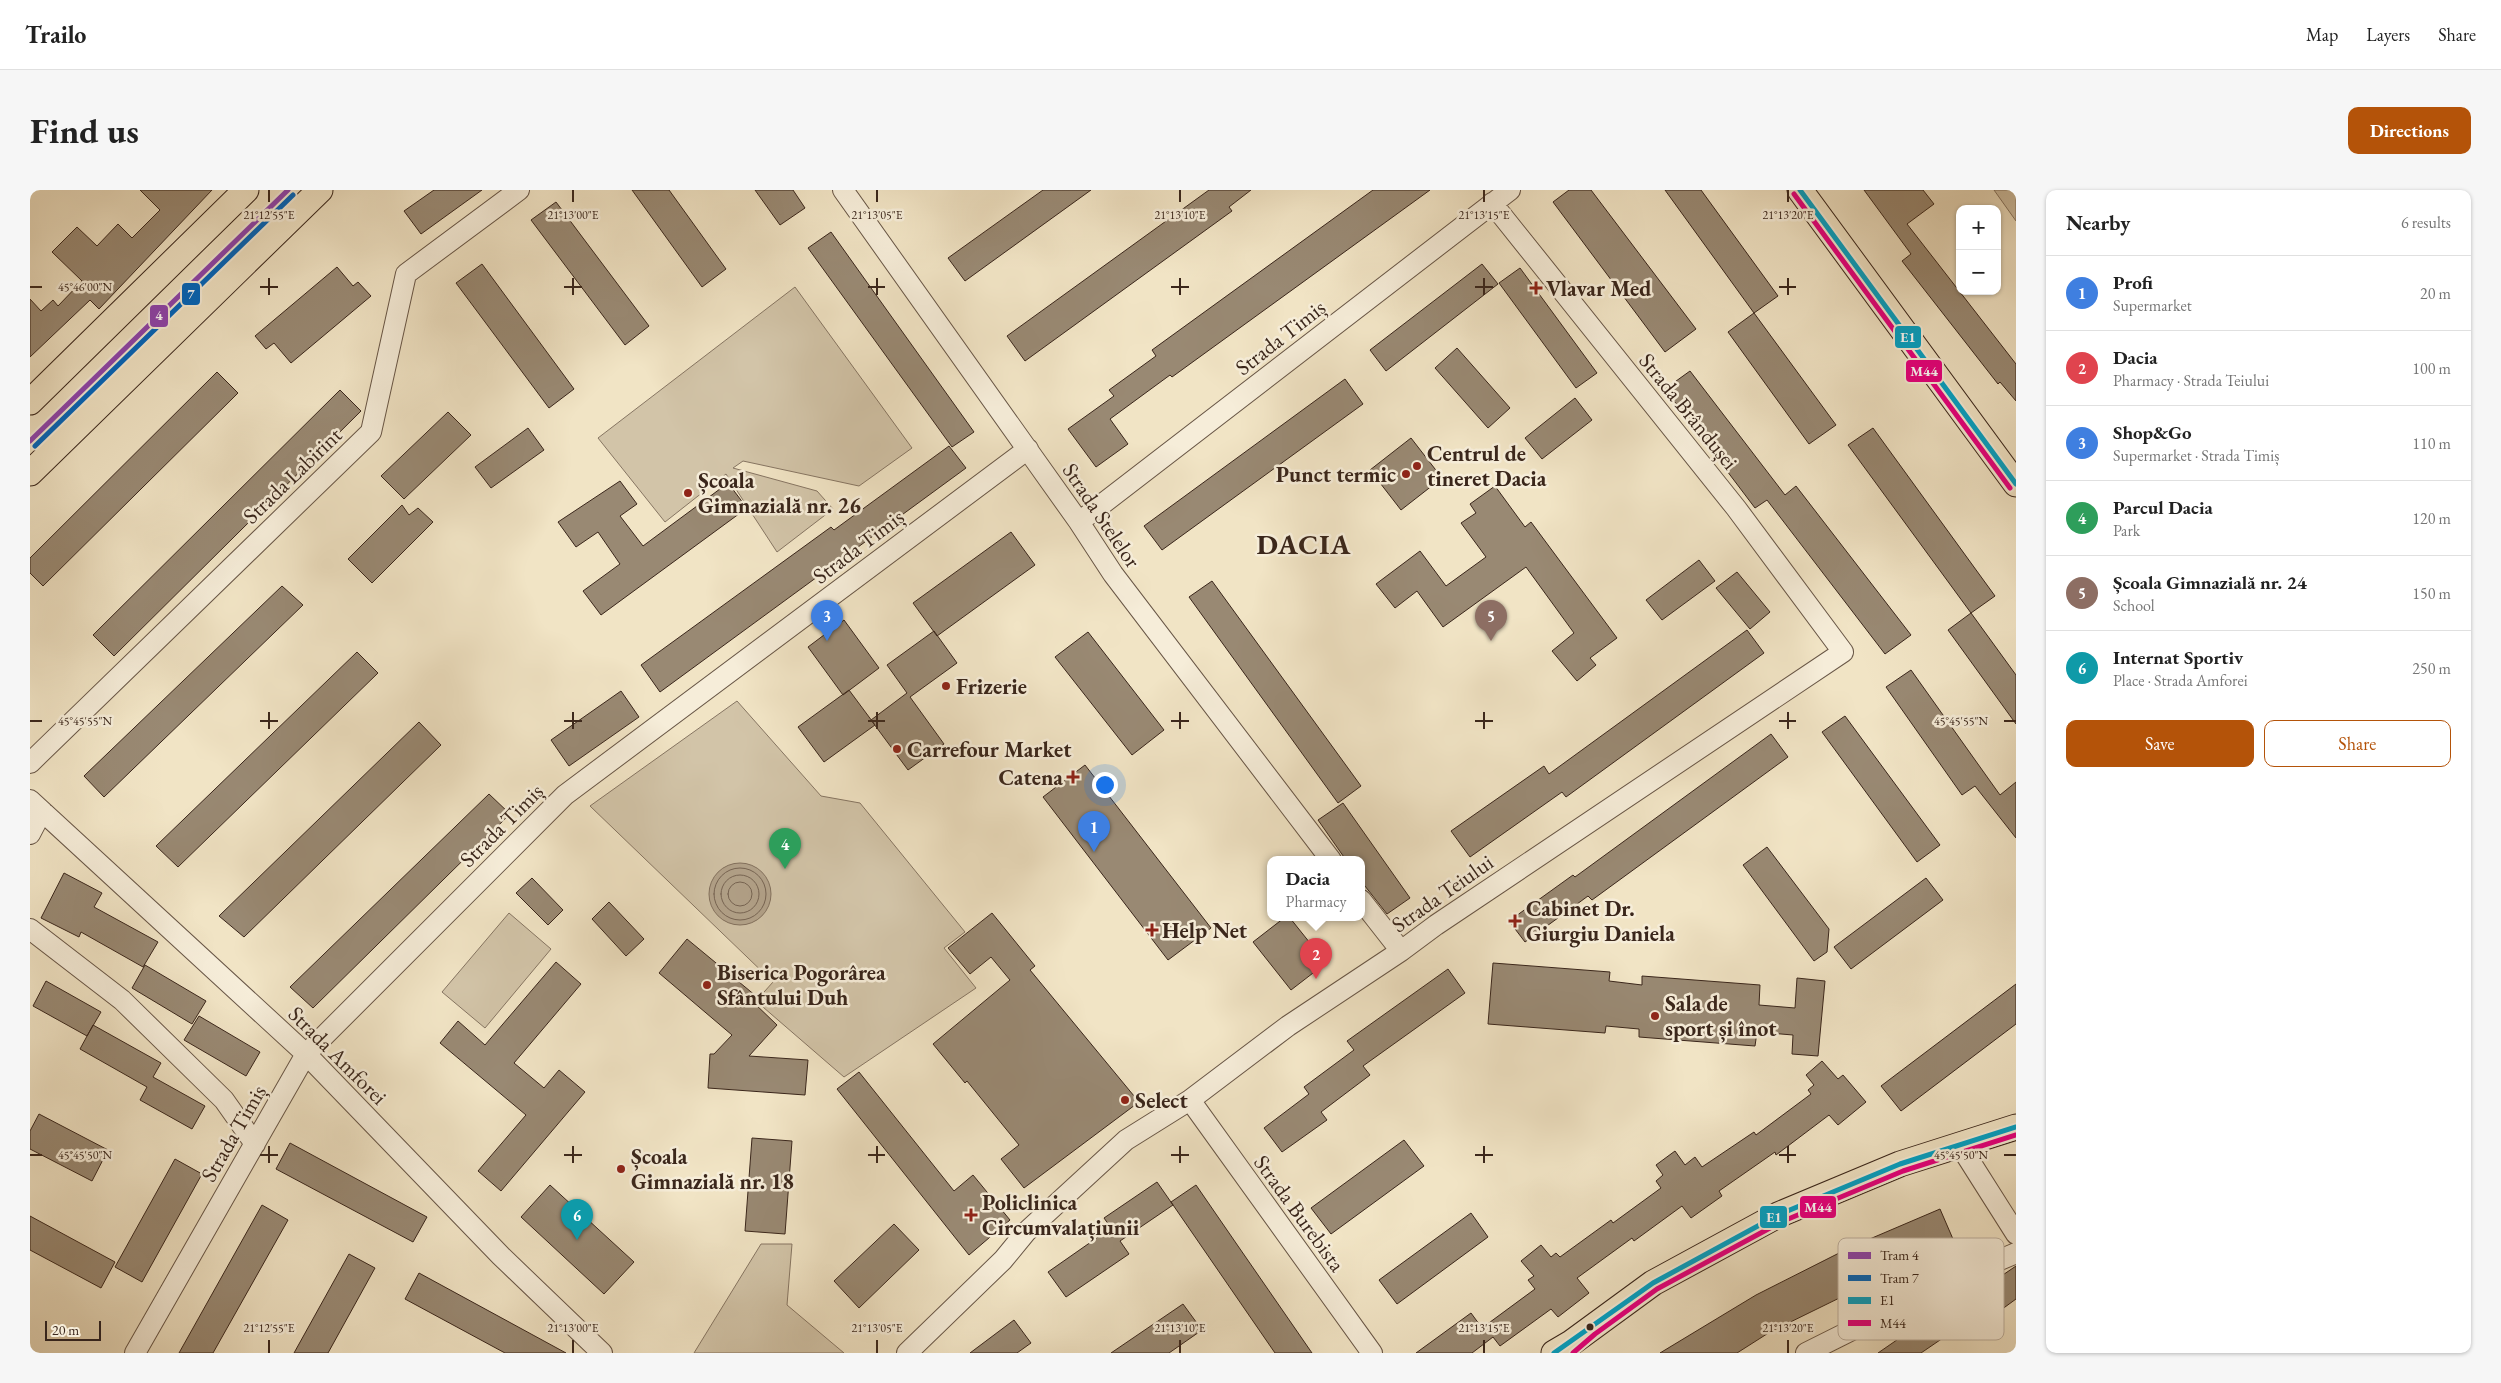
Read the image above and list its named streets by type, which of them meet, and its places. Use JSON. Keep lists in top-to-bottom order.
{
  "streets": {
    "street": [
      "Strada Timiș",
      "Strada Brândușei",
      "Strada Labirint",
      "Strada Stelelor",
      "Strada Teiului",
      "Strada Amforei",
      "Strada Burebista"
    ]
  },
  "crossings": [
    ["Strada Timiș", "Strada Brândușei"],
    ["Strada Timiș", "Strada Stelelor"],
    ["Strada Timiș", "Strada Amforei"],
    ["Strada Brândușei", "Strada Teiului"],
    ["Strada Teiului", "Strada Burebista"]
  ],
  "districts": ["DACIA"],
  "places": {
    "health": [
      "Vlavar Med",
      "Catena",
      "Cabinet Dr. Giurgiu Daniela",
      "Help Net",
      "Policlinica Circumvalațiunii"
    ],
    "other": [
      "Centrul de tineret Dacia",
      "Punct termic",
      "Școala Gimnazială nr. 26",
      "Frizerie",
      "Carrefour Market",
      "Biserica Pogorârea Sfântului Duh",
      "Sala de sport și înot",
      "Select",
      "Școala Gimnazială nr. 18"
    ]
  },
  "lines": [
    "tram line 4",
    "transit line E1",
    "transit line M44",
    "tram line 7"
  ],
  "legend": [
    "Tram 4",
    "Tram 7",
    "E1",
    "M44"
  ],
  "scale_bar": "20 m",
  "page": {
    "header": "Trailo",
    "nav": ["Map", "Layers", "Share"],
    "buttons": [
      "Directions",
      ["Save", "Share"]
    ],
    "title": "Find us",
    "heading": ["Nearby", "6 results"],
    "map_buttons": ["+", "−"],
    "list": [
      {
        "mark": "1",
        "name": "Profi",
        "note": "Supermarket",
        "value": "20 m"
      },
      {
        "mark": "2",
        "name": "Dacia",
        "note": "Pharmacy · Strada Teiului",
        "value": "100 m"
      },
      {
        "mark": "3",
        "name": "Shop&Go",
        "note": "Supermarket · Strada Timiș",
        "value": "110 m"
      },
      {
        "mark": "4",
        "name": "Parcul Dacia",
        "note": "Park",
        "value": "120 m"
      },
      {
        "mark": "5",
        "name": "Școala Gimnazială nr. 24",
        "note": "School",
        "value": "150 m"
      },
      {
        "mark": "6",
        "name": "Internat Sportiv",
        "note": "Place · Strada Amforei",
        "value": "250 m"
      }
    ],
    "pins": [
      "3",
      "5",
      "1",
      "4",
      "2",
      "6"
    ],
    "popup": ["Dacia", "Pharmacy"],
    "scale": "20 m"
  },
  "coordinates": [
    "21°12'55\"E",
    "21°13'00\"E",
    "21°13'05\"E",
    "21°13'10\"E",
    "21°13'15\"E",
    "21°13'20\"E",
    "45°46'00\"N",
    "45°45'55\"N",
    "45°45'50\"N"
  ]
}
